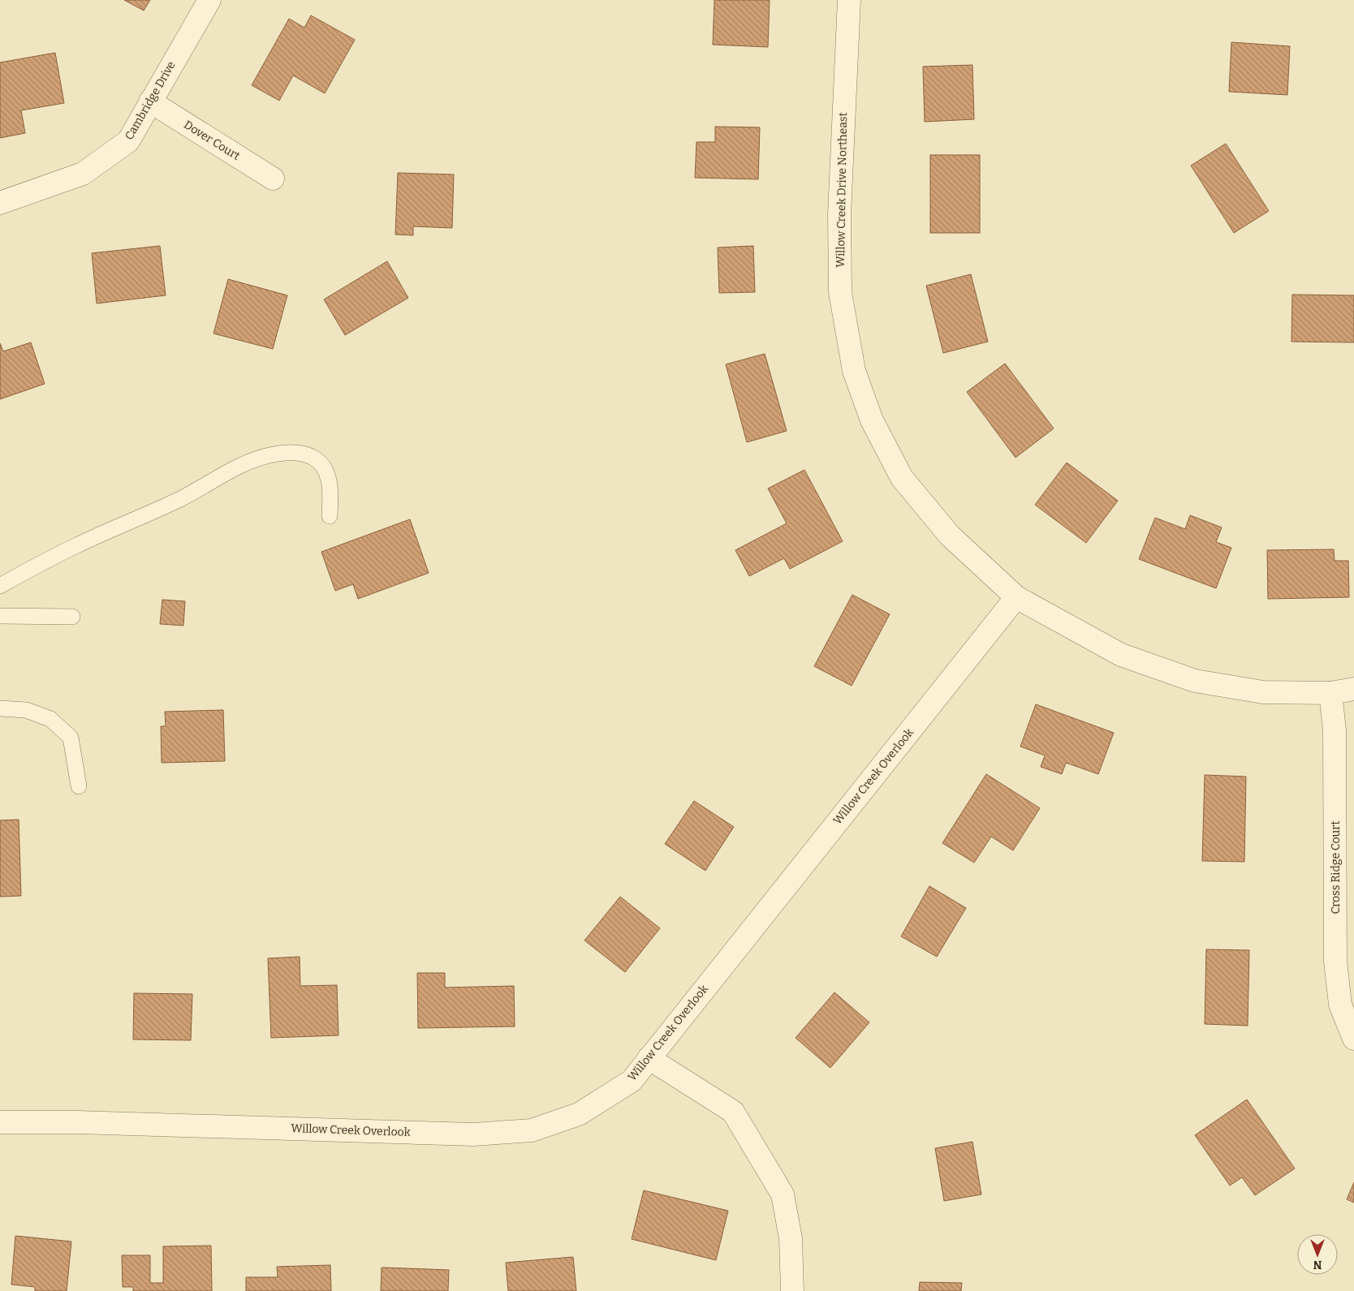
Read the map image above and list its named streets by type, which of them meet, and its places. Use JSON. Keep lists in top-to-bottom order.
{
  "streets": {
    "street": [
      "Cambridge Drive",
      "Dover Court",
      "Willow Creek Drive Northeast",
      "Willow Creek Overlook",
      "Cross Ridge Court"
    ]
  },
  "crossings": [
    ["Cambridge Drive", "Dover Court"],
    ["Willow Creek Drive Northeast", "Willow Creek Overlook"],
    ["Willow Creek Drive Northeast", "Cross Ridge Court"]
  ],
  "north": "bottom"
}
